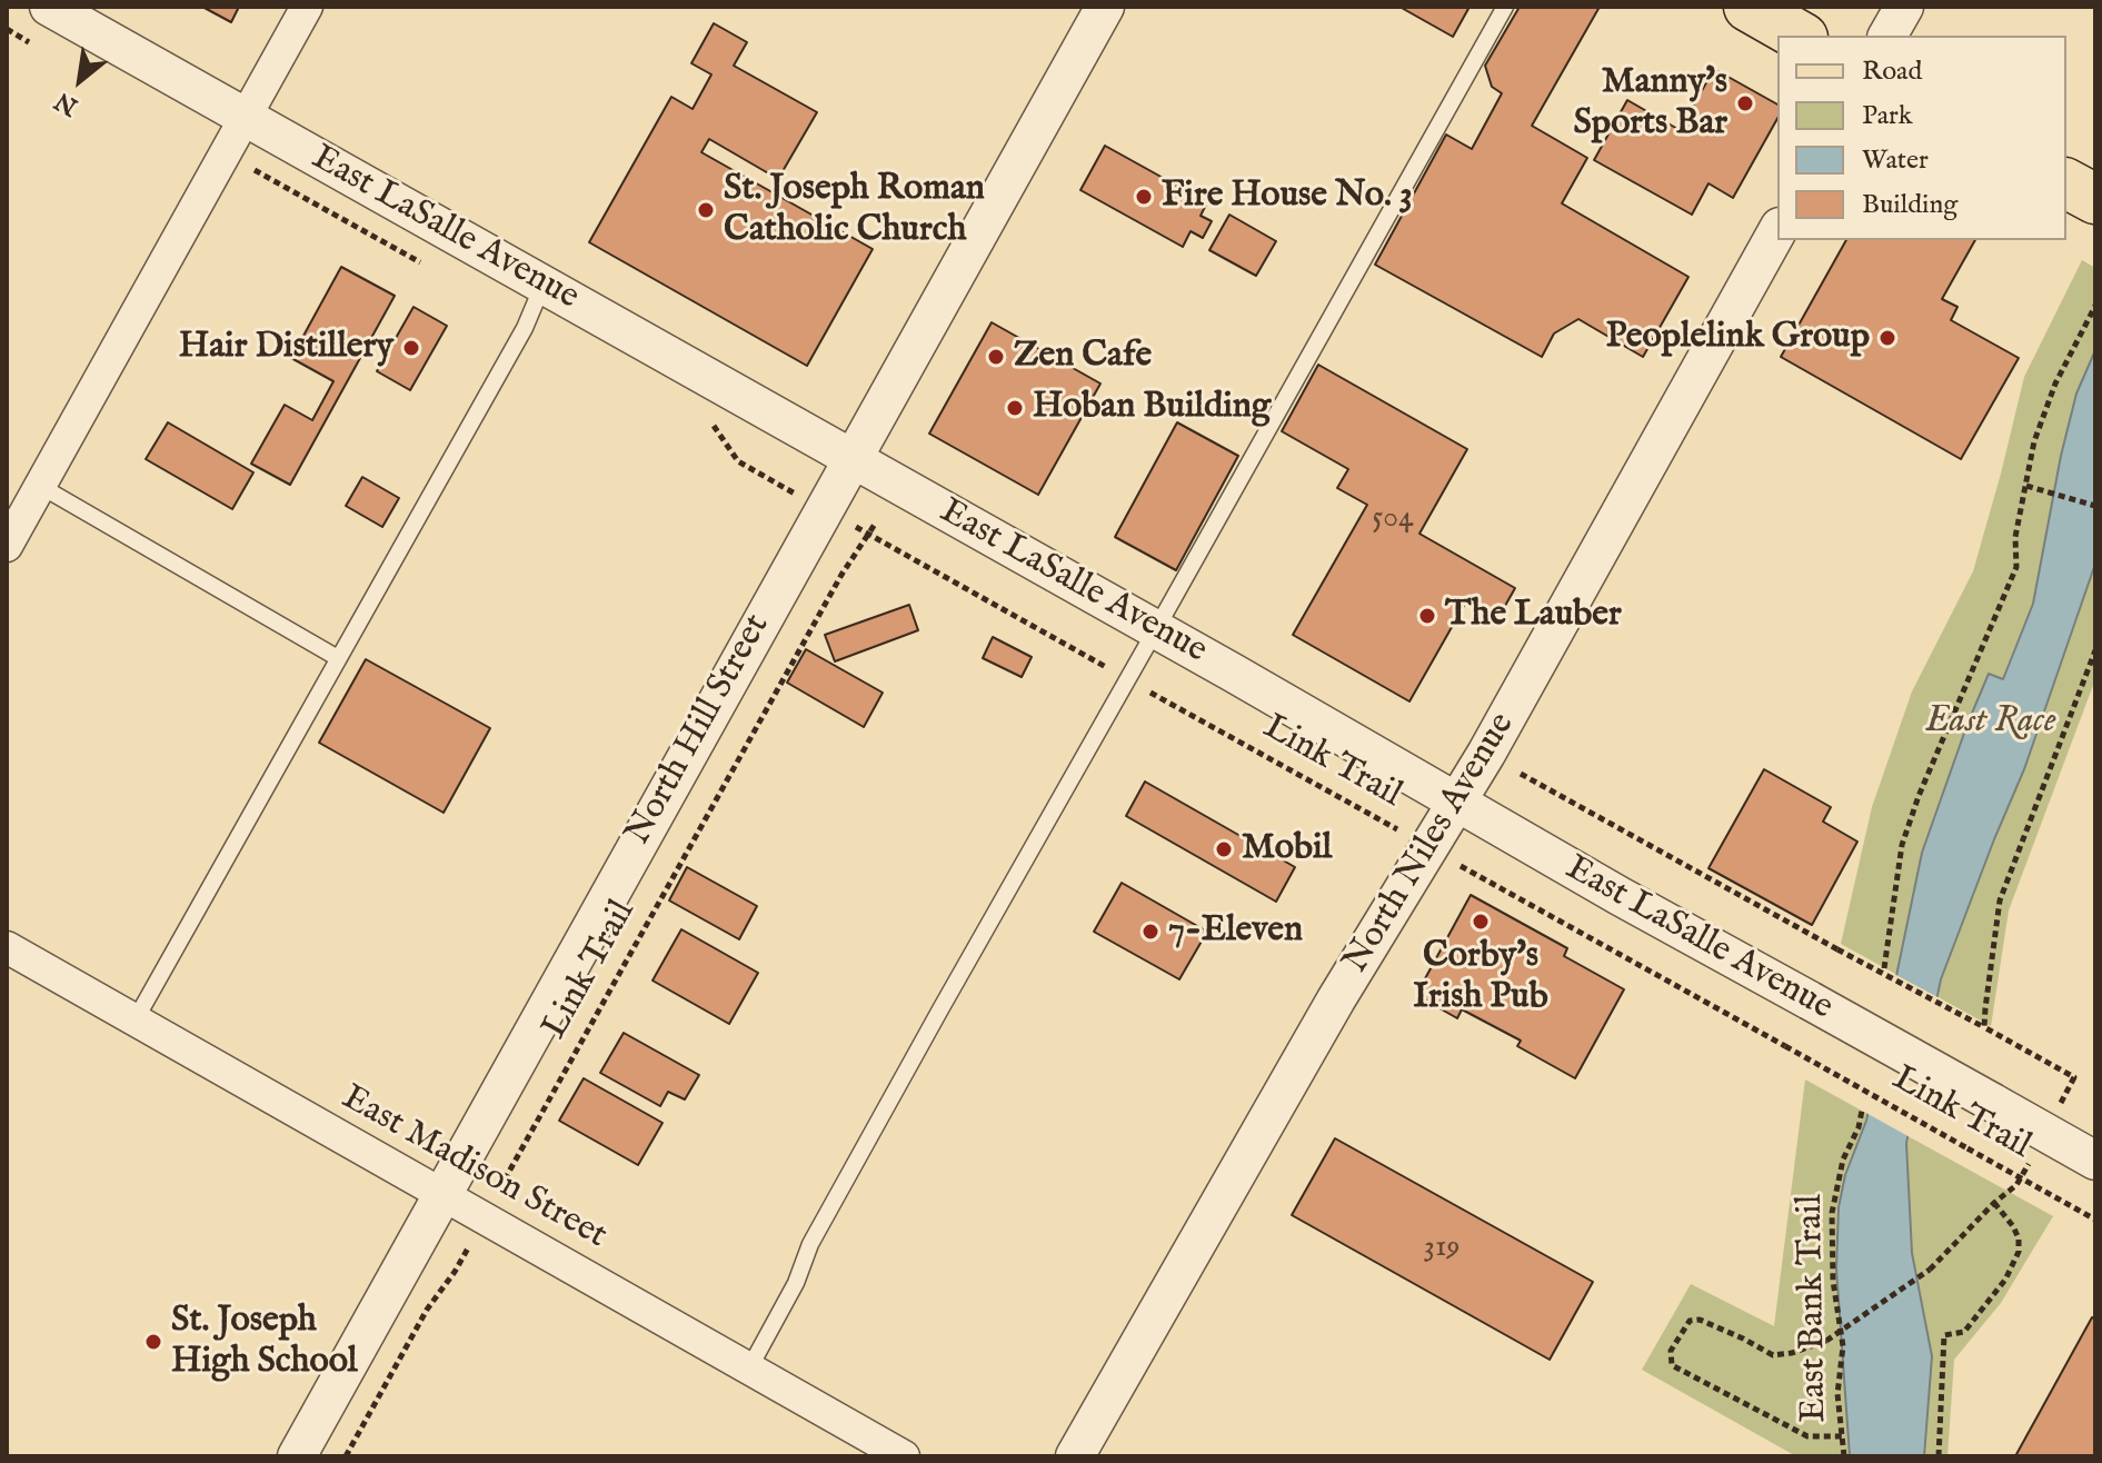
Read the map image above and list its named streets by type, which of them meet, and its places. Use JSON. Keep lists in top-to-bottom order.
{
  "streets": {
    "street": [
      "East LaSalle Avenue",
      "North Hill Street",
      "North Niles Avenue",
      "East Madison Street"
    ],
    "path": ["Link Trail", "East Bank Trail"]
  },
  "crossings": [
    ["East LaSalle Avenue", "North Hill Street"],
    ["East LaSalle Avenue", "North Niles Avenue"],
    ["North Hill Street", "East Madison Street"],
    ["Link Trail", "North Niles Avenue"]
  ],
  "parks": ["East Race"],
  "places": [
    "Manny's Sports Bar",
    "Fire House No. 3",
    "St. Joseph Roman Catholic Church",
    "Peoplelink Group",
    "Hair Distillery",
    "Zen Cafe",
    "Hoban Building",
    "The Lauber",
    "Mobil",
    "Corby's Irish Pub",
    "7-Eleven",
    "St. Joseph High School"
  ],
  "house_numbers": ["504", "319"],
  "legend": [
    "Road",
    "Park",
    "Water",
    "Building"
  ],
  "north": "bottom left"
}
